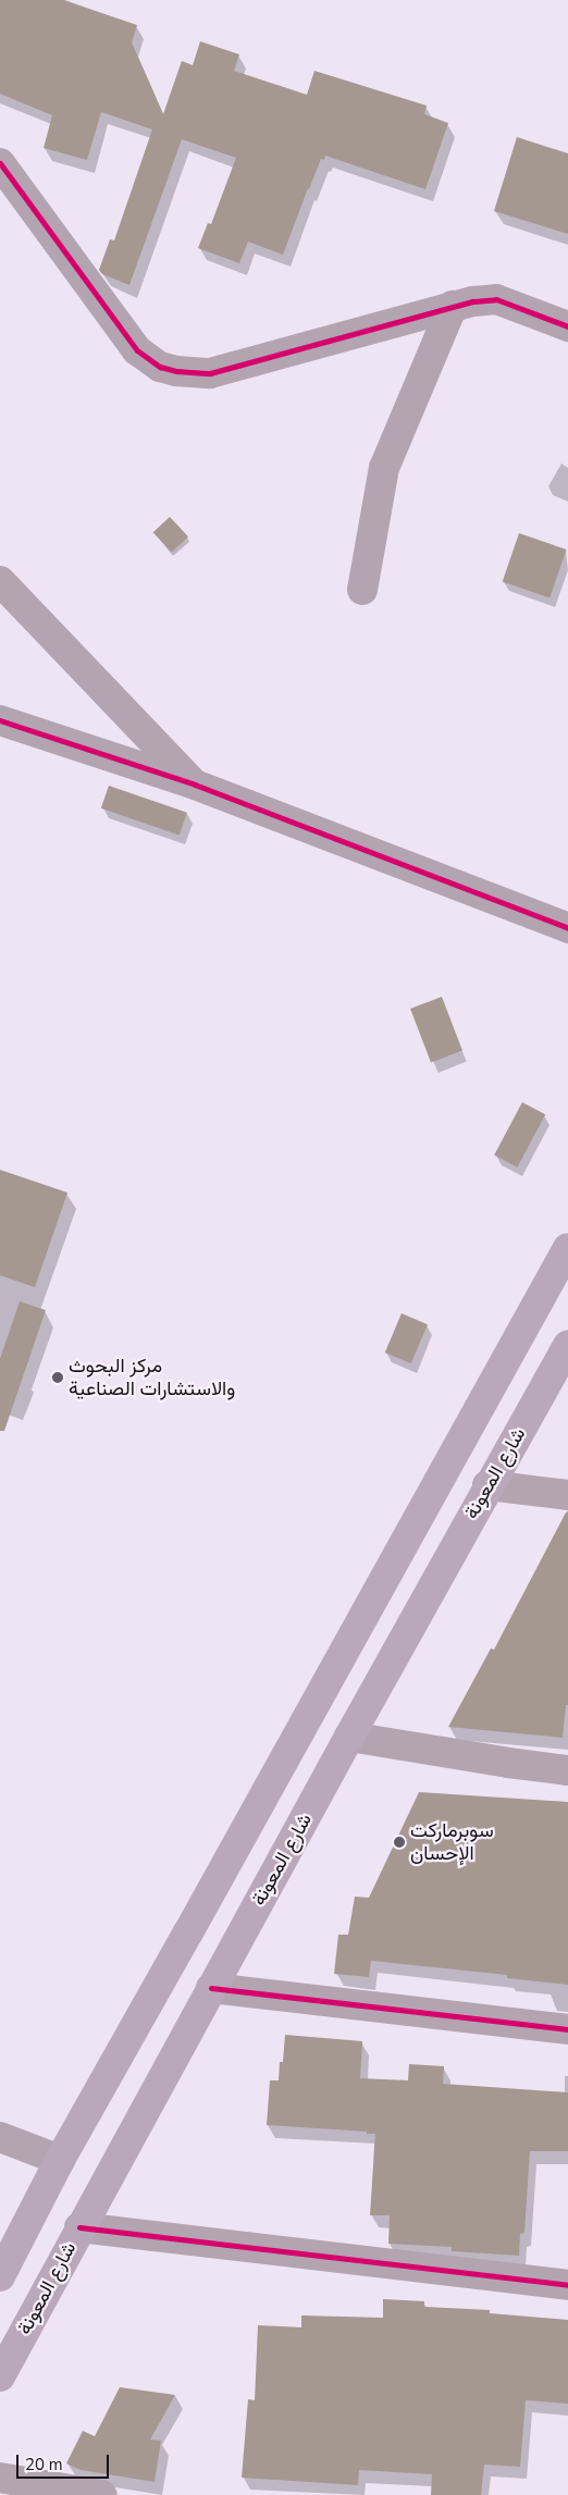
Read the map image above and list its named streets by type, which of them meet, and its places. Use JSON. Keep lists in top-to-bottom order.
{
  "streets": {
    "highway": ["شارع المعونة"]
  },
  "places": ["مركز البحوث والاستشارات الصناعية", "سوبرماركت الإحسان"],
  "scale_bar": "20 m"
}
